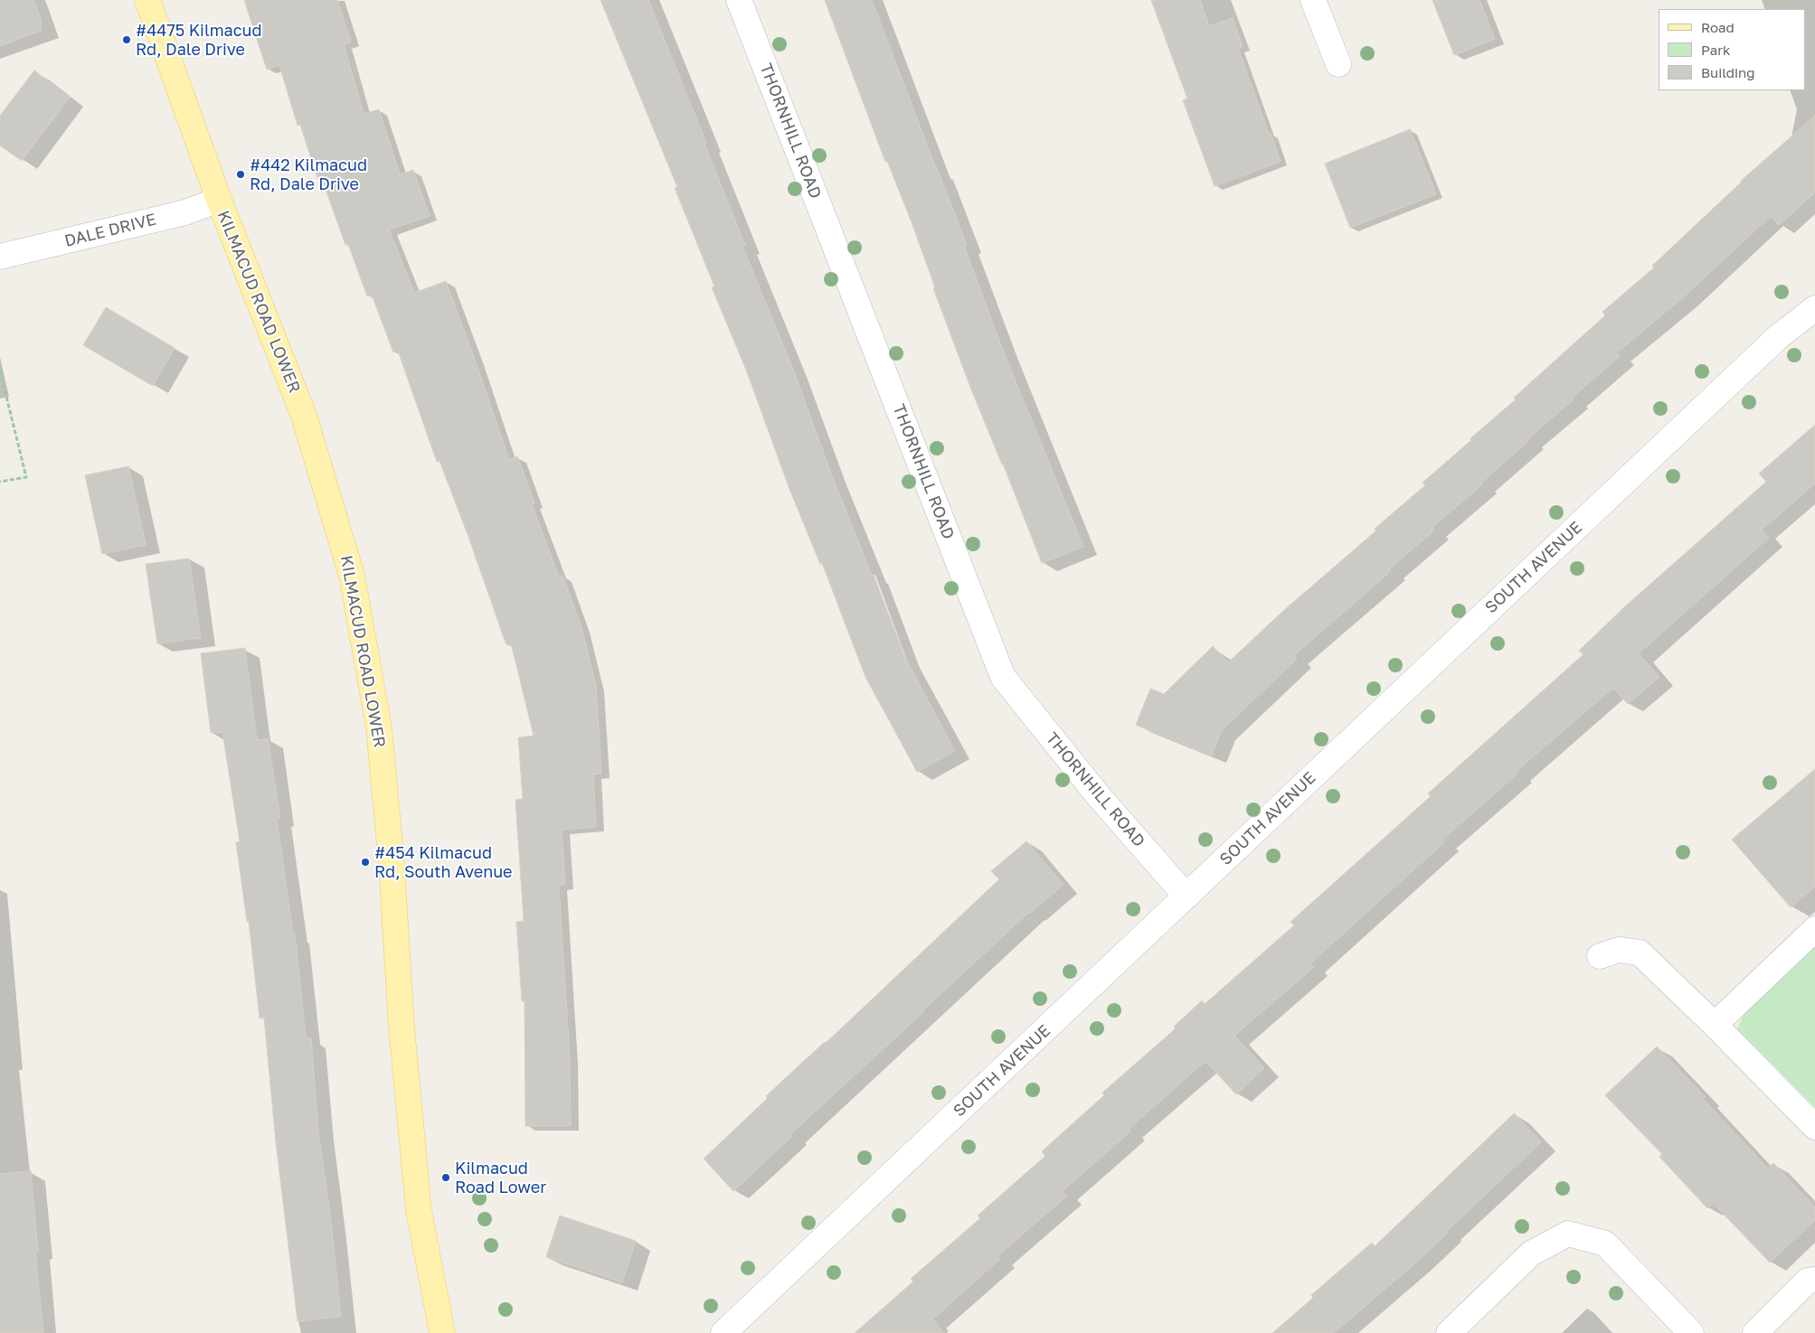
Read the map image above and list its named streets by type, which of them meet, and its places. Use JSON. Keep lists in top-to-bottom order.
{
  "streets": {
    "main road": ["KILMACUD ROAD LOWER"],
    "street": ["THORNHILL ROAD", "DALE DRIVE", "SOUTH AVENUE"]
  },
  "crossings": [
    ["THORNHILL ROAD", "SOUTH AVENUE"],
    ["DALE DRIVE", "KILMACUD ROAD LOWER"]
  ],
  "places": [
    "#4475 Kilmacud Rd, Dale Drive",
    "#442 Kilmacud Rd, Dale Drive",
    "#454 Kilmacud Rd, South Avenue",
    "Kilmacud Road Lower"
  ],
  "legend": ["Road", "Park", "Building"]
}
